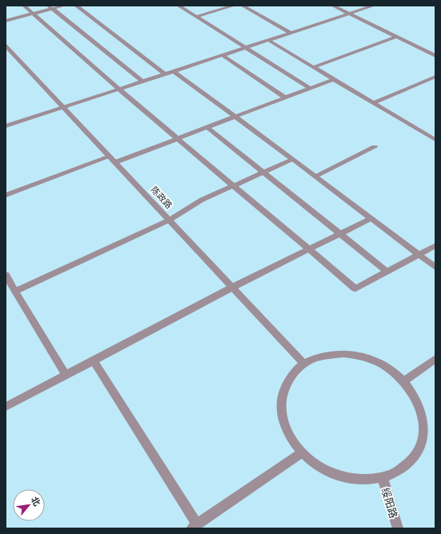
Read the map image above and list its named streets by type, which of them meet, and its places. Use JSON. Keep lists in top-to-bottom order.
{
  "streets": {
    "street": ["陈政路", "绥阳路"]
  },
  "north": "top right"
}
